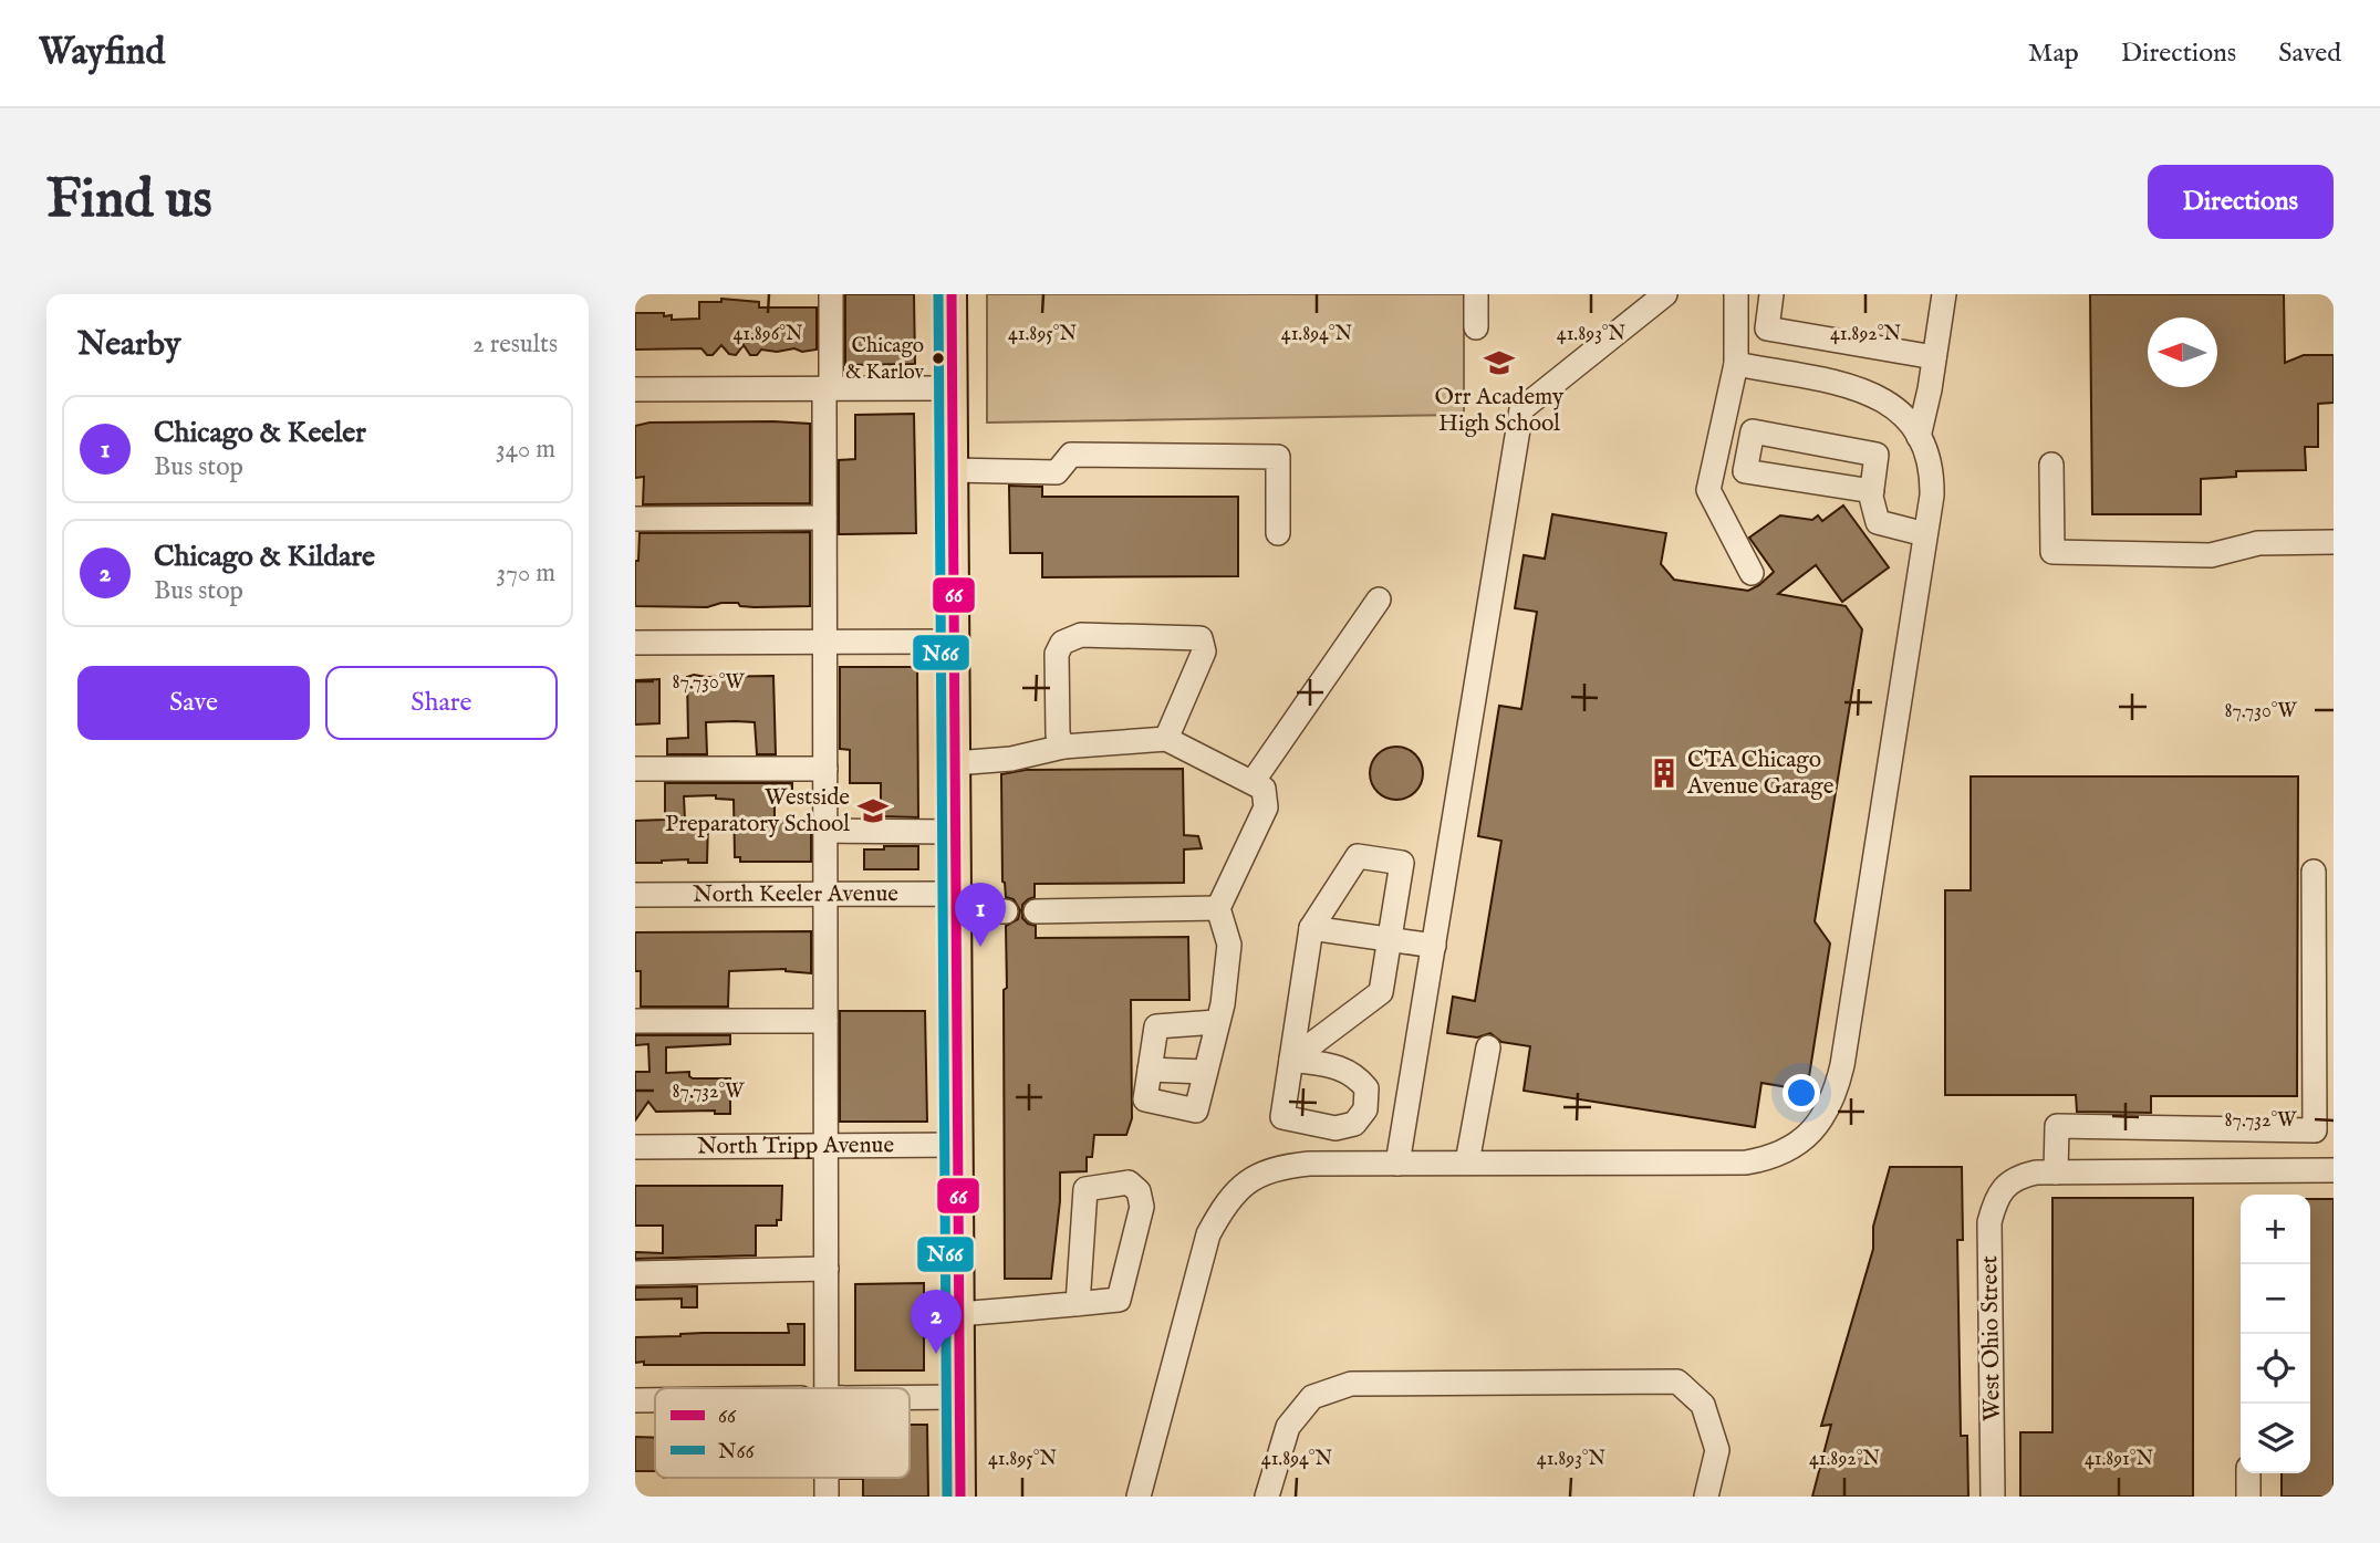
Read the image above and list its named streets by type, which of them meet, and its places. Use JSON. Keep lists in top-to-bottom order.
{
  "streets": {
    "street": ["North Keeler Avenue", "North Tripp Avenue", "West Ohio Street"]
  },
  "places": {
    "other": ["Chicago & Karlov"],
    "school or university": ["Orr Academy High School", "Westside Preparatory School"],
    "building": ["CTA Chicago Avenue Garage"]
  },
  "lines": ["transit line 66", "transit line N66"],
  "legend": ["66", "N66"],
  "north": "left",
  "page": {
    "header": "Wayfind",
    "nav": ["Map", "Directions", "Saved"],
    "buttons": [
      "Directions",
      ["Save", "Share"]
    ],
    "title": "Find us",
    "heading": ["Nearby", "2 results"],
    "list": [
      {
        "mark": "1",
        "name": "Chicago & Keeler",
        "note": "Bus stop",
        "value": "340 m"
      },
      {
        "mark": "2",
        "name": "Chicago & Kildare",
        "note": "Bus stop",
        "value": "370 m"
      }
    ],
    "pins": ["1", "2"],
    "map_buttons": ["+", "−"]
  },
  "coordinates": [
    "41.896°N",
    "41.895°N",
    "41.894°N",
    "41.893°N",
    "41.892°N",
    "87.730°W",
    "87.732°W",
    "41.891°N"
  ]
}
